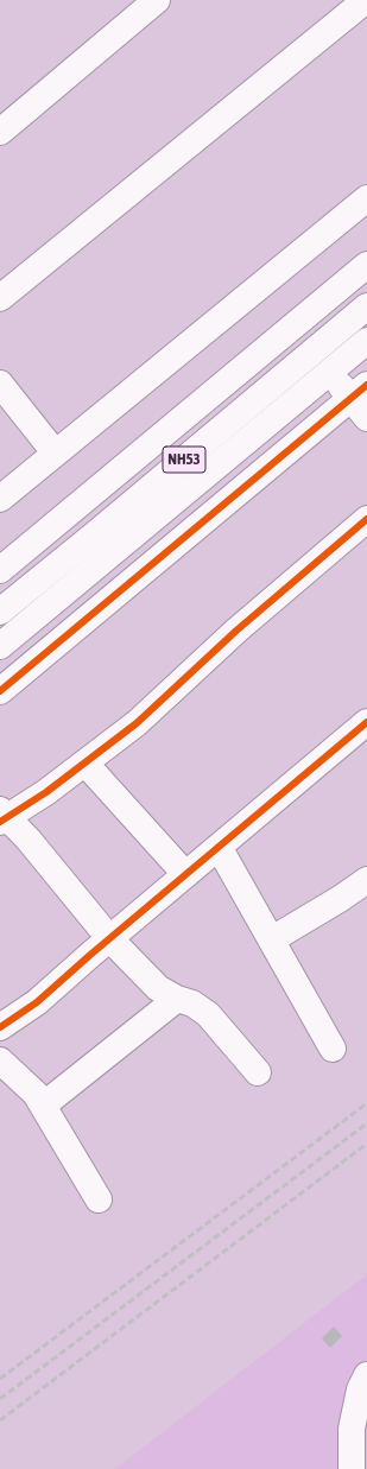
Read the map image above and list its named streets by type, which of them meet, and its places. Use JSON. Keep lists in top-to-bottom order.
{
  "streets": {
    "main road": ["NH53"]
  }
}
